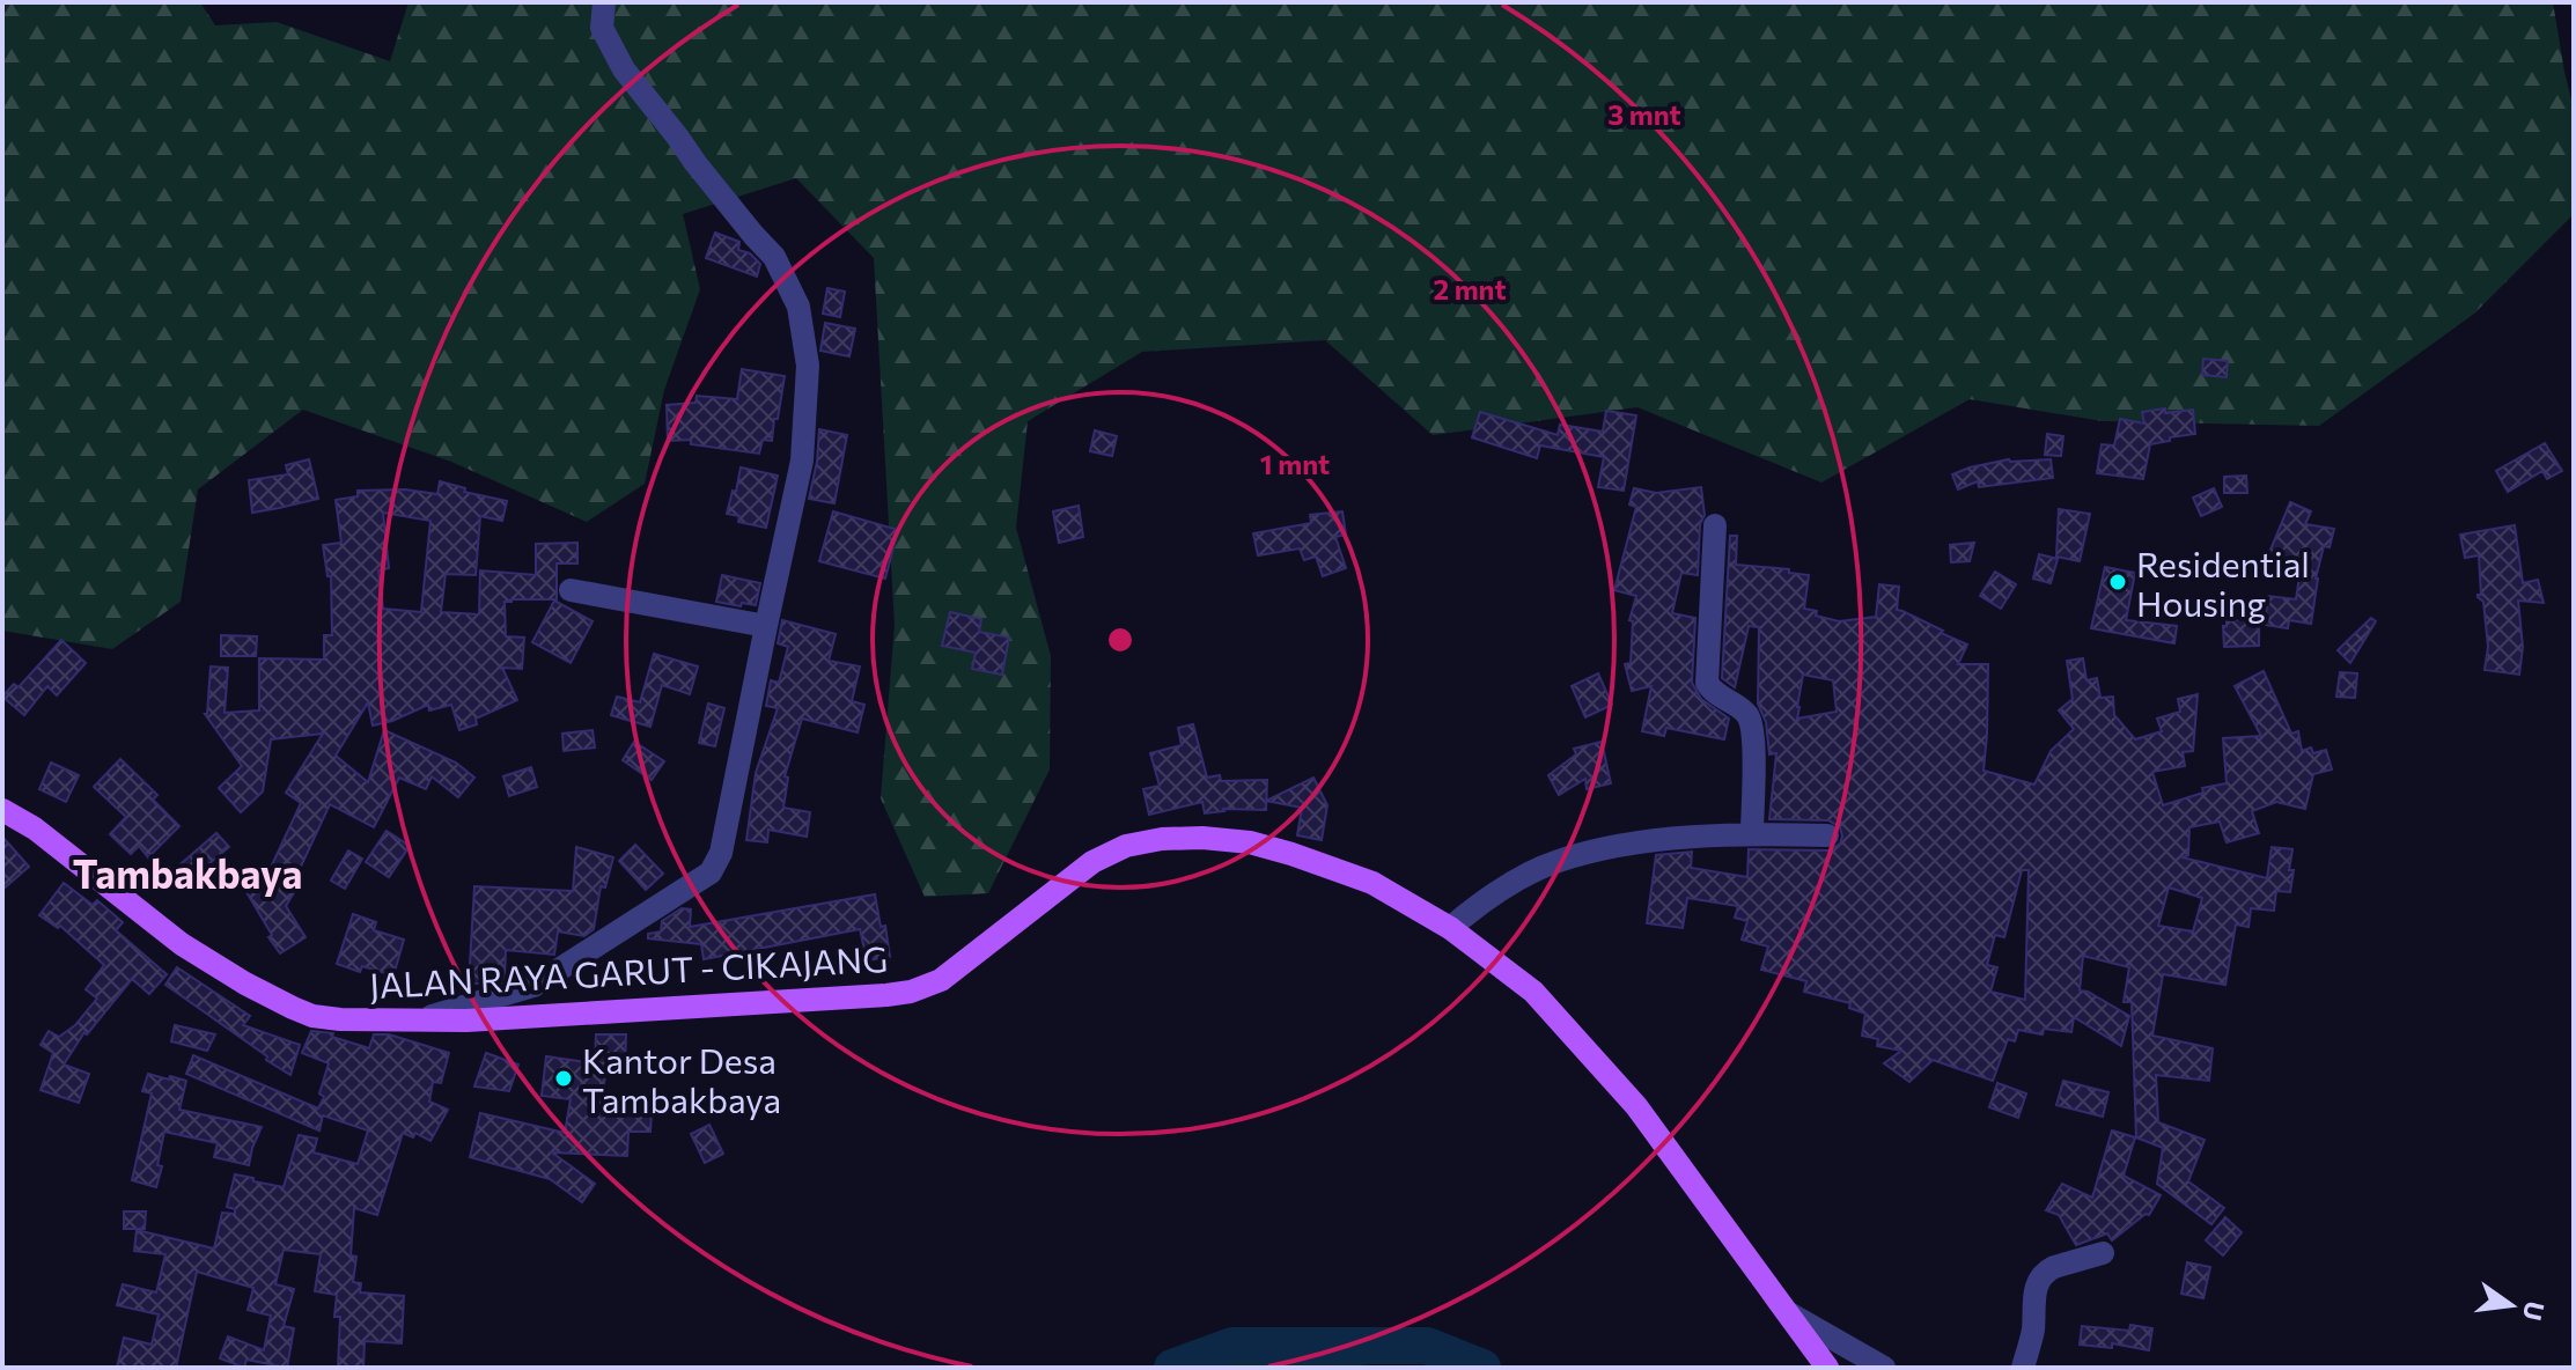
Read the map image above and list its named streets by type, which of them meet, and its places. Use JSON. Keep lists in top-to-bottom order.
{
  "streets": {
    "main road": ["JALAN RAYA GARUT - CIKAJANG"]
  },
  "districts": ["Tambakbaya"],
  "places": ["Residential Housing", "Kantor Desa Tambakbaya"],
  "north": "right",
  "rings": ["3 mnt", "2 mnt", "1 mnt"]
}
